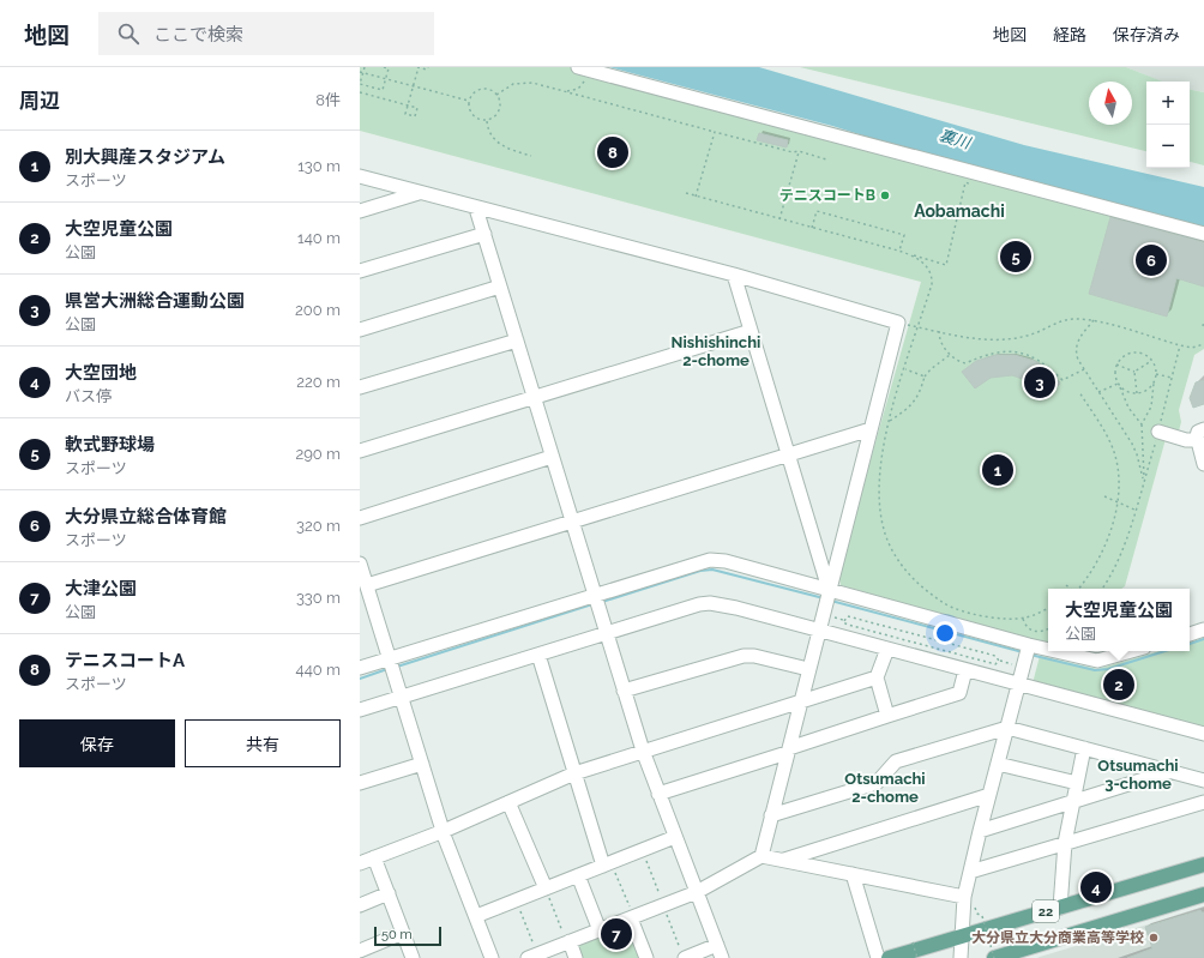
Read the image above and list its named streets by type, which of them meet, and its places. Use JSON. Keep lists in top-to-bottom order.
{
  "streets": {
    "main road": ["22"]
  },
  "districts": [
    "Aobamachi",
    "Nishishinchi 2-chome",
    "Otsumachi 3-chome",
    "Otsumachi 2-chome"
  ],
  "water": ["裏川"],
  "places": ["テニスコートB", "大分県立大分商業高等学校"],
  "scale_bar": "50 m",
  "north": "top",
  "page": {
    "header": "地図",
    "search": "ここで検索",
    "nav": ["地図", "経路", "保存済み"],
    "heading": ["周辺", "8件"],
    "map_buttons": ["+", "−"],
    "list": [
      {
        "mark": "1",
        "name": "別大興産スタジアム",
        "note": "スポーツ",
        "value": "130 m"
      },
      {
        "mark": "2",
        "name": "大空児童公園",
        "note": "公園",
        "value": "140 m"
      },
      {
        "mark": "3",
        "name": "県営大洲総合運動公園",
        "note": "公園",
        "value": "200 m"
      },
      {
        "mark": "4",
        "name": "大空団地",
        "note": "バス停",
        "value": "220 m"
      },
      {
        "mark": "5",
        "name": "軟式野球場",
        "note": "スポーツ",
        "value": "290 m"
      },
      {
        "mark": "6",
        "name": "大分県立総合体育館",
        "note": "スポーツ",
        "value": "320 m"
      },
      {
        "mark": "7",
        "name": "大津公園",
        "note": "公園",
        "value": "330 m"
      },
      {
        "mark": "8",
        "name": "テニスコートA",
        "note": "スポーツ",
        "value": "440 m"
      }
    ],
    "pins": [
      "8",
      "5",
      "6",
      "3",
      "1",
      "2",
      "4",
      "7"
    ],
    "popup": ["大空児童公園", "公園"],
    "buttons": ["保存", "共有"],
    "scale": "50 m"
  }
}
